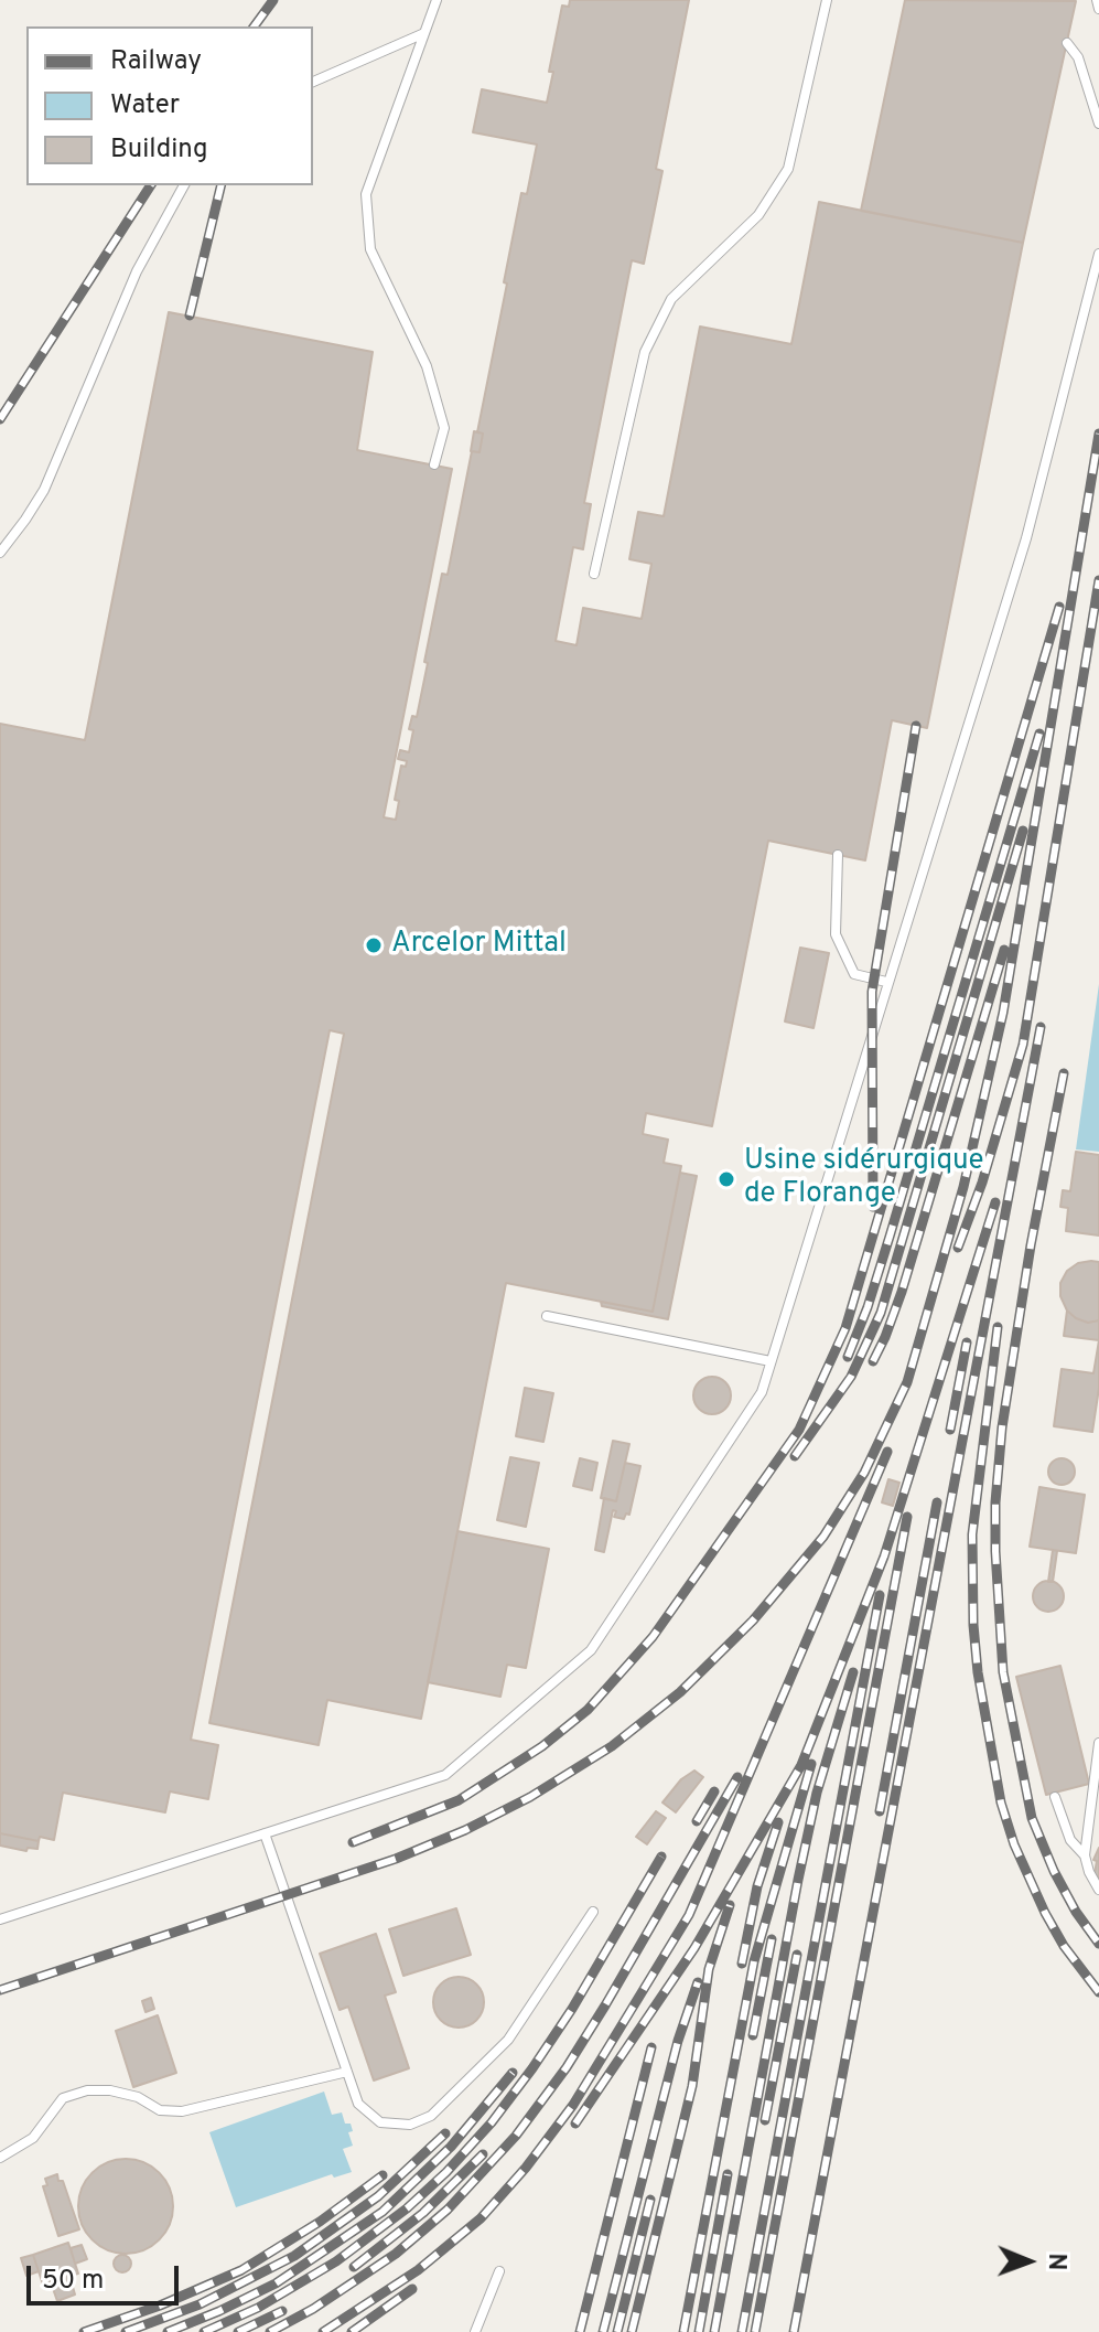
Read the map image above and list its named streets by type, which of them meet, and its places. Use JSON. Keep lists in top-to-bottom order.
{
  "places": ["Arcelor Mittal", "Usine sidérurgique de Florange"],
  "legend": ["Railway", "Water", "Building"],
  "scale_bar": "50 m",
  "north": "right"
}
